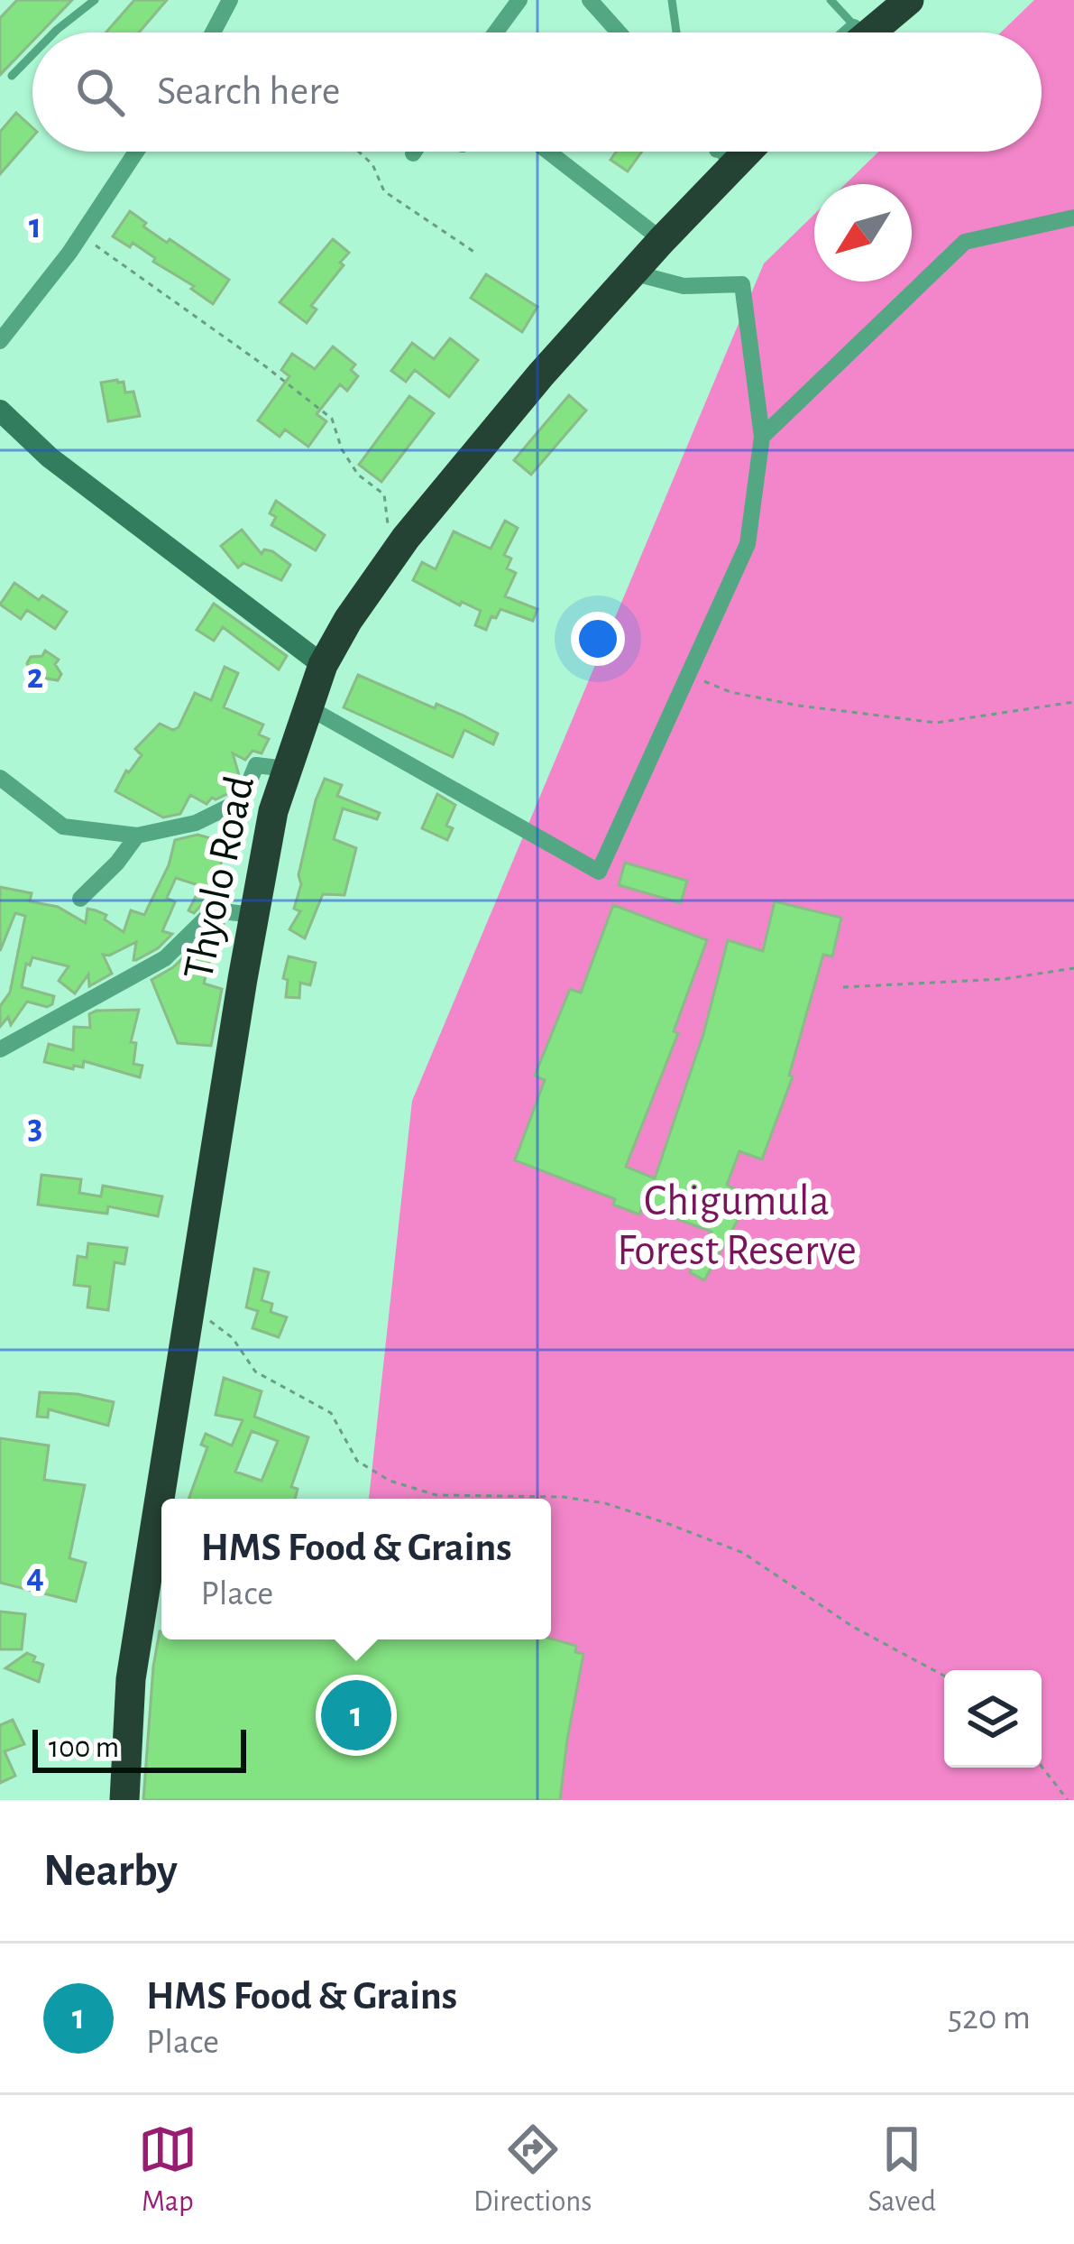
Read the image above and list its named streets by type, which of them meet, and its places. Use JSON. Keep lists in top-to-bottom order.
{
  "streets": {
    "highway": ["Thyolo Road"]
  },
  "parks": ["Chigumula Forest Reserve"],
  "scale_bar": "100 m",
  "north": "bottom left",
  "page": {
    "search": "Search here",
    "popup": ["HMS Food & Grains", "Place"],
    "pins": "1",
    "scale": "100 m",
    "heading": "Nearby",
    "list": [
      {
        "mark": "1",
        "name": "HMS Food & Grains",
        "note": "Place",
        "value": "520 m"
      }
    ],
    "nav": ["Map", "Directions", "Saved"]
  },
  "grid": {
    "rows": [
      "1",
      "2",
      "3",
      "4"
    ]
  }
}
